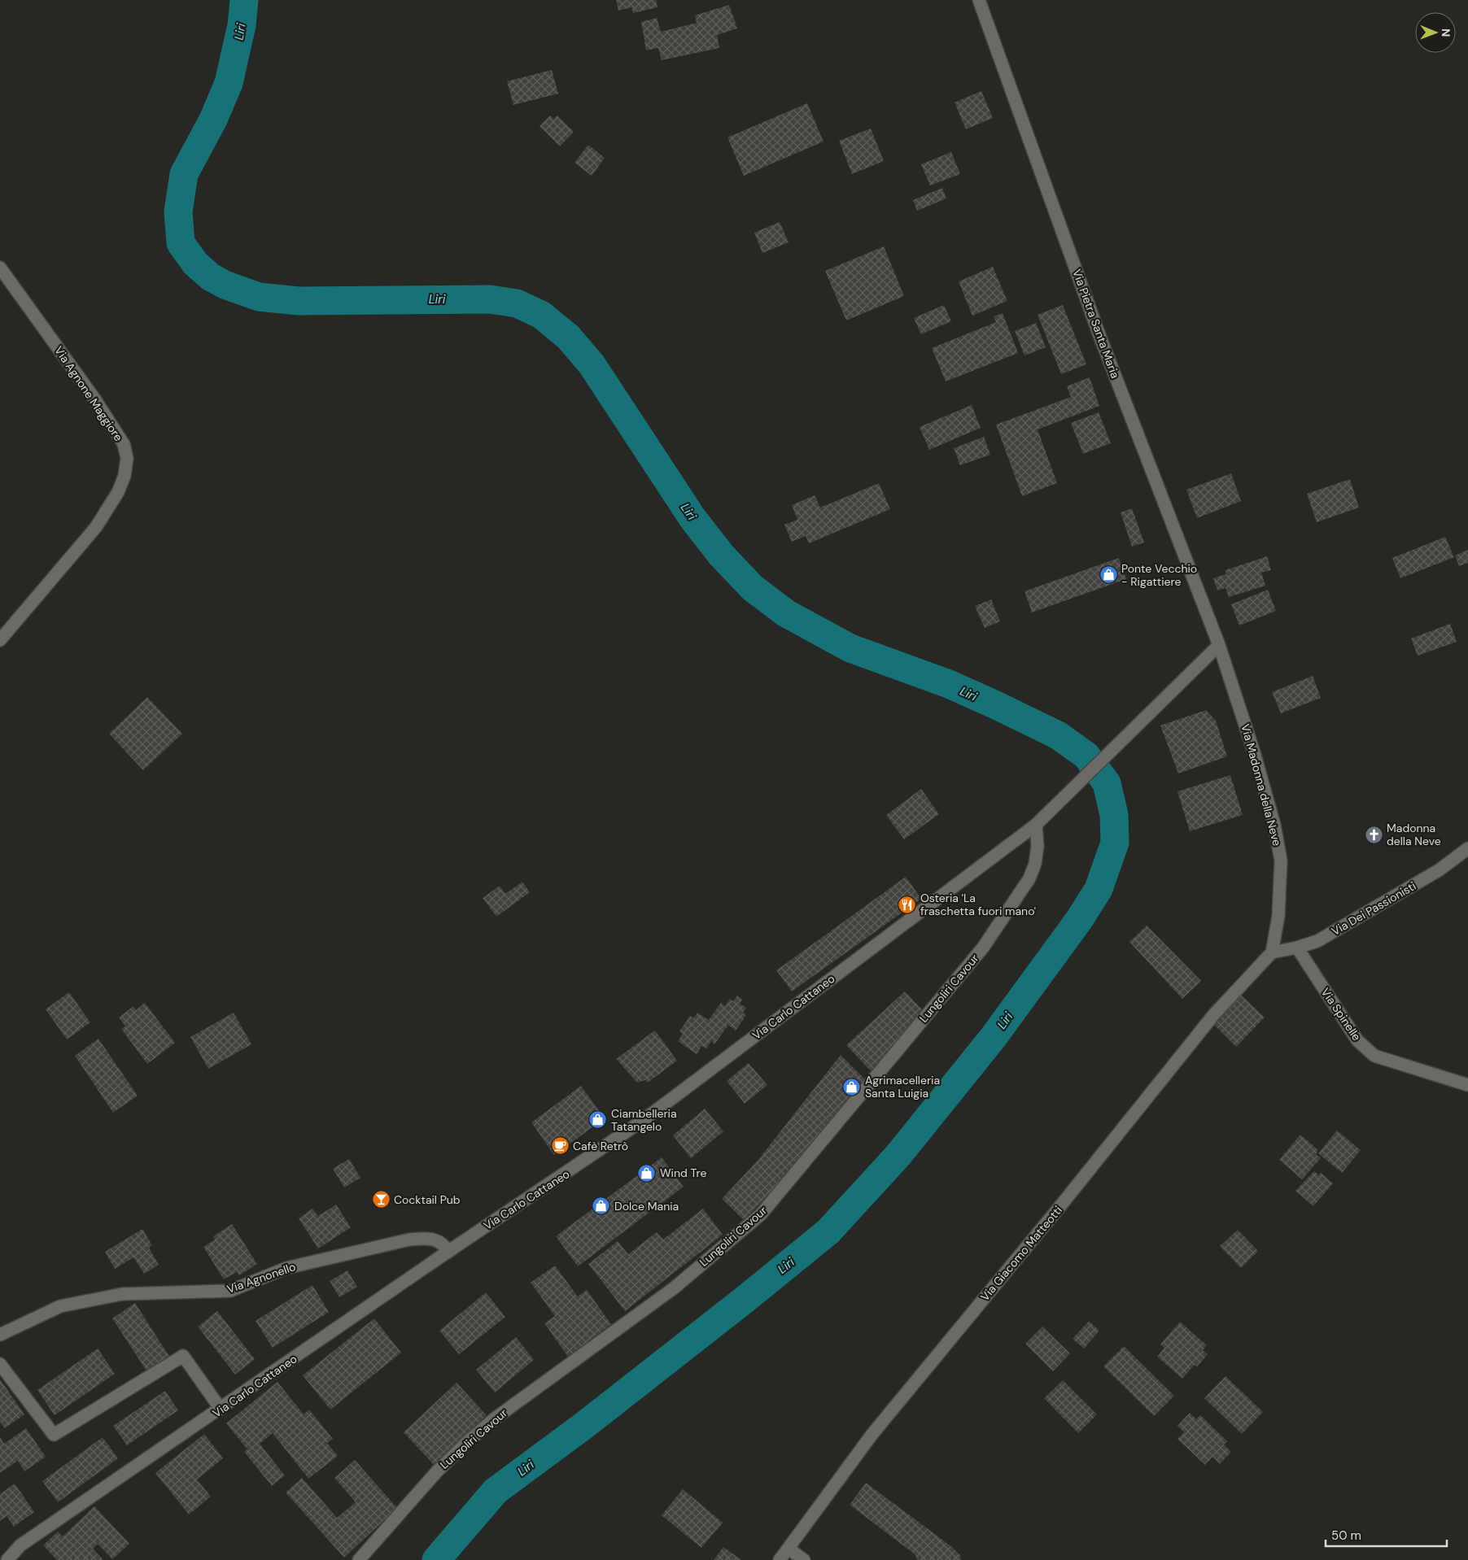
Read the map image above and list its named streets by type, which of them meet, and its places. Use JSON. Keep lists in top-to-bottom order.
{
  "streets": {
    "street": [
      "Via Pietra Santa Maria",
      "Via Agnone Maggiore",
      "Via Madonna della Neve",
      "Via Dei Passionisti",
      "Lungoliri Cavour",
      "Via Carlo Cattaneo",
      "Via Spinelle",
      "Via Giacomo Matteotti",
      "Via Agnonello"
    ]
  },
  "crossings": [
    ["Via Pietra Santa Maria", "Via Madonna della Neve"],
    ["Via Pietra Santa Maria", "Via Carlo Cattaneo"],
    ["Via Madonna della Neve", "Via Dei Passionisti"],
    ["Via Madonna della Neve", "Via Carlo Cattaneo"],
    ["Via Madonna della Neve", "Via Giacomo Matteotti"],
    ["Via Dei Passionisti", "Via Spinelle"],
    ["Via Dei Passionisti", "Via Giacomo Matteotti"],
    ["Lungoliri Cavour", "Via Carlo Cattaneo"],
    ["Via Carlo Cattaneo", "Via Agnonello"]
  ],
  "water": ["Liri"],
  "places": {
    "shop": [
      "Ponte Vecchio - Rigattiere",
      "Agrimacelleria Santa Luigia",
      "Ciambelleria Tatangelo",
      "Wind Tre",
      "Dolce Mania"
    ],
    "church": ["Madonna della Neve"],
    "restaurant": ["Osteria 'La fraschetta fuori mano'"],
    "cafe": ["Cafè Retrò"],
    "bar": ["Cocktail Pub"]
  },
  "scale_bar": "50 m",
  "north": "right"
}
